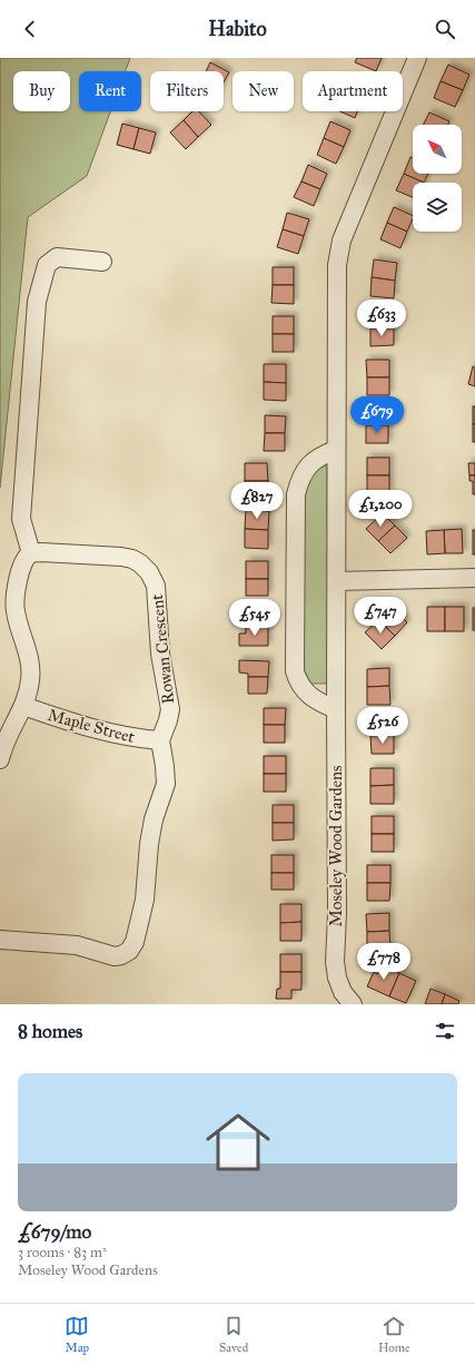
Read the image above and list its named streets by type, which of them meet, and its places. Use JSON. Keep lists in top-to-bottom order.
{
  "streets": {
    "street": ["Rowan Crescent", "Maple Street", "Moseley Wood Gardens"]
  },
  "crossings": [
    ["Rowan Crescent", "Maple Street"]
  ],
  "north": "top left",
  "page": {
    "header": "Habito",
    "chip": [
      "Buy",
      "Rent",
      "Filters",
      "New",
      "Apartment"
    ],
    "price": [
      "£633",
      "£679",
      "£827",
      "£1,200",
      "£747",
      "£545",
      "£526",
      "£778"
    ],
    "heading": "8 homes",
    "list": [
      {
        "name": "£679/mo",
        "note": "3 rooms · 83 m² · Moseley Wood Gardens"
      }
    ],
    "tabs": ["Map", "Saved", "Home"]
  }
}
